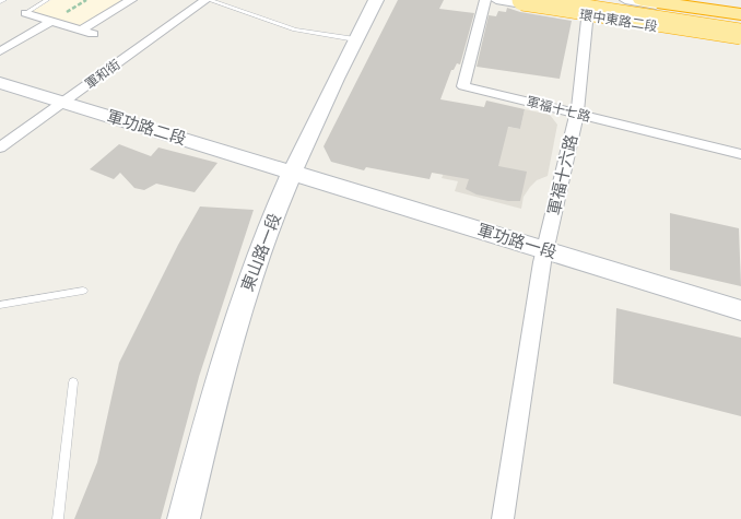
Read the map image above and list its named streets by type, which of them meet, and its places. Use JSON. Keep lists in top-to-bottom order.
{
  "streets": {
    "main road": ["軍功路二段", "軍功路一段", "東山路一段"],
    "street": [
      "環中東路二段",
      "軍和街",
      "軍福十七路",
      "軍福十六路"
    ]
  },
  "crossings": [
    ["環中東路二段", "軍福十六路"],
    ["軍和街", "軍功路二段"],
    ["軍福十七路", "軍福十六路"],
    ["軍功路二段", "軍功路一段"],
    ["軍功路二段", "東山路一段"],
    ["軍福十六路", "軍功路一段"],
    ["軍功路一段", "東山路一段"]
  ]
}
